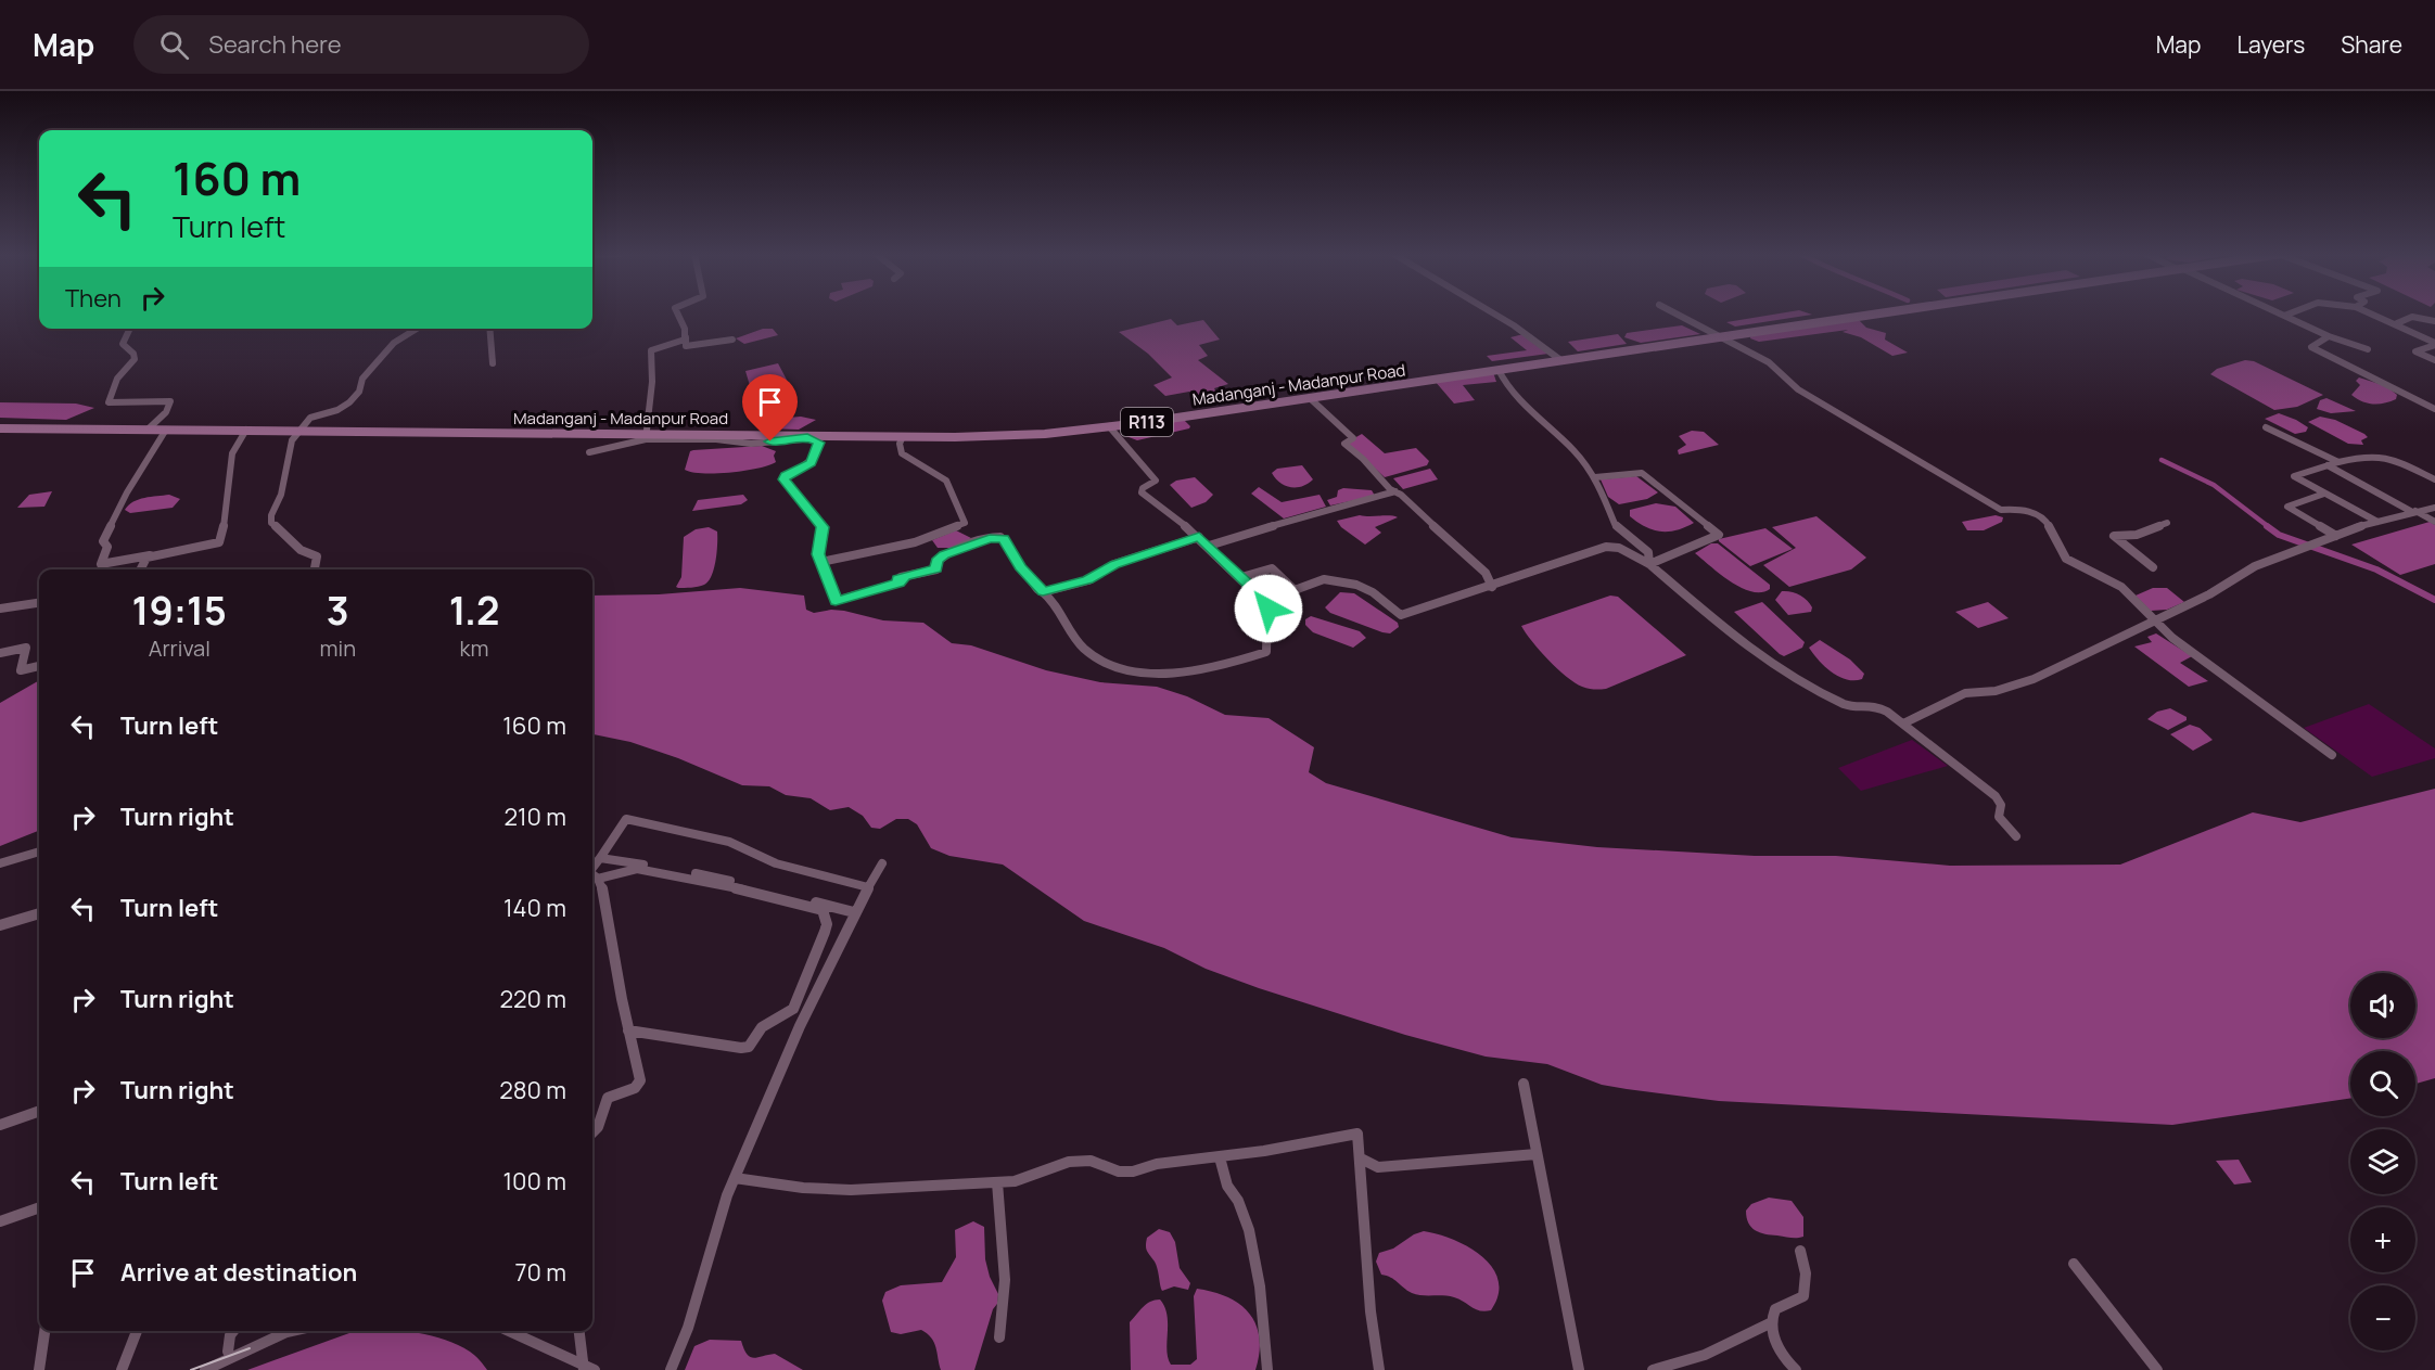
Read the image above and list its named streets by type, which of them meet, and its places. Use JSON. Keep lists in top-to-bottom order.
{
  "streets": {
    "main road": ["Madanganj - Madanpur Road", "R113"]
  },
  "page": {
    "header": "Map",
    "search": "Search here",
    "nav": ["Map", "Layers", "Share"],
    "turn": ["160 m", "Turn left"],
    "then": "Then",
    "eta": [
      "19:15",
      "Arrival",
      "3",
      "min",
      "1.2",
      "km"
    ],
    "list": [
      {
        "name": "Turn left",
        "value": "160 m"
      },
      {
        "name": "Turn right",
        "value": "210 m"
      },
      {
        "name": "Turn left",
        "value": "140 m"
      },
      {
        "name": "Turn right",
        "value": "220 m"
      },
      {
        "name": "Turn right",
        "value": "280 m"
      },
      {
        "name": "Turn left",
        "value": "100 m"
      },
      {
        "name": "Arrive at destination",
        "value": "70 m"
      }
    ],
    "map_buttons": ["+", "−"]
  }
}
